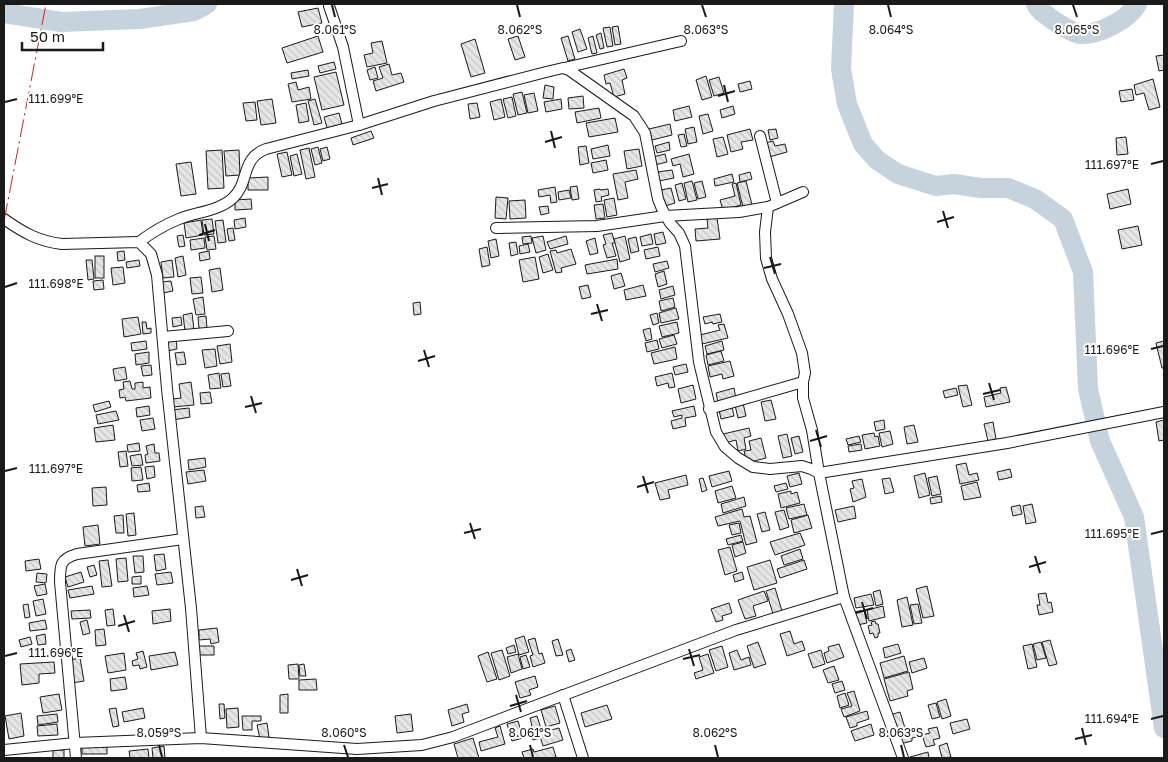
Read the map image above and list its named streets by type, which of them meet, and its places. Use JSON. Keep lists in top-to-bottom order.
{
  "scale_bar": "50 m",
  "coordinates": [
    "8.061°S",
    "8.062°S",
    "8.063°S",
    "8.064°S",
    "8.065°S",
    "111.699°E",
    "111.697°E",
    "111.698°E",
    "111.696°E",
    "111.695°E",
    "111.694°E",
    "8.059°S",
    "8.060°S"
  ]
}
